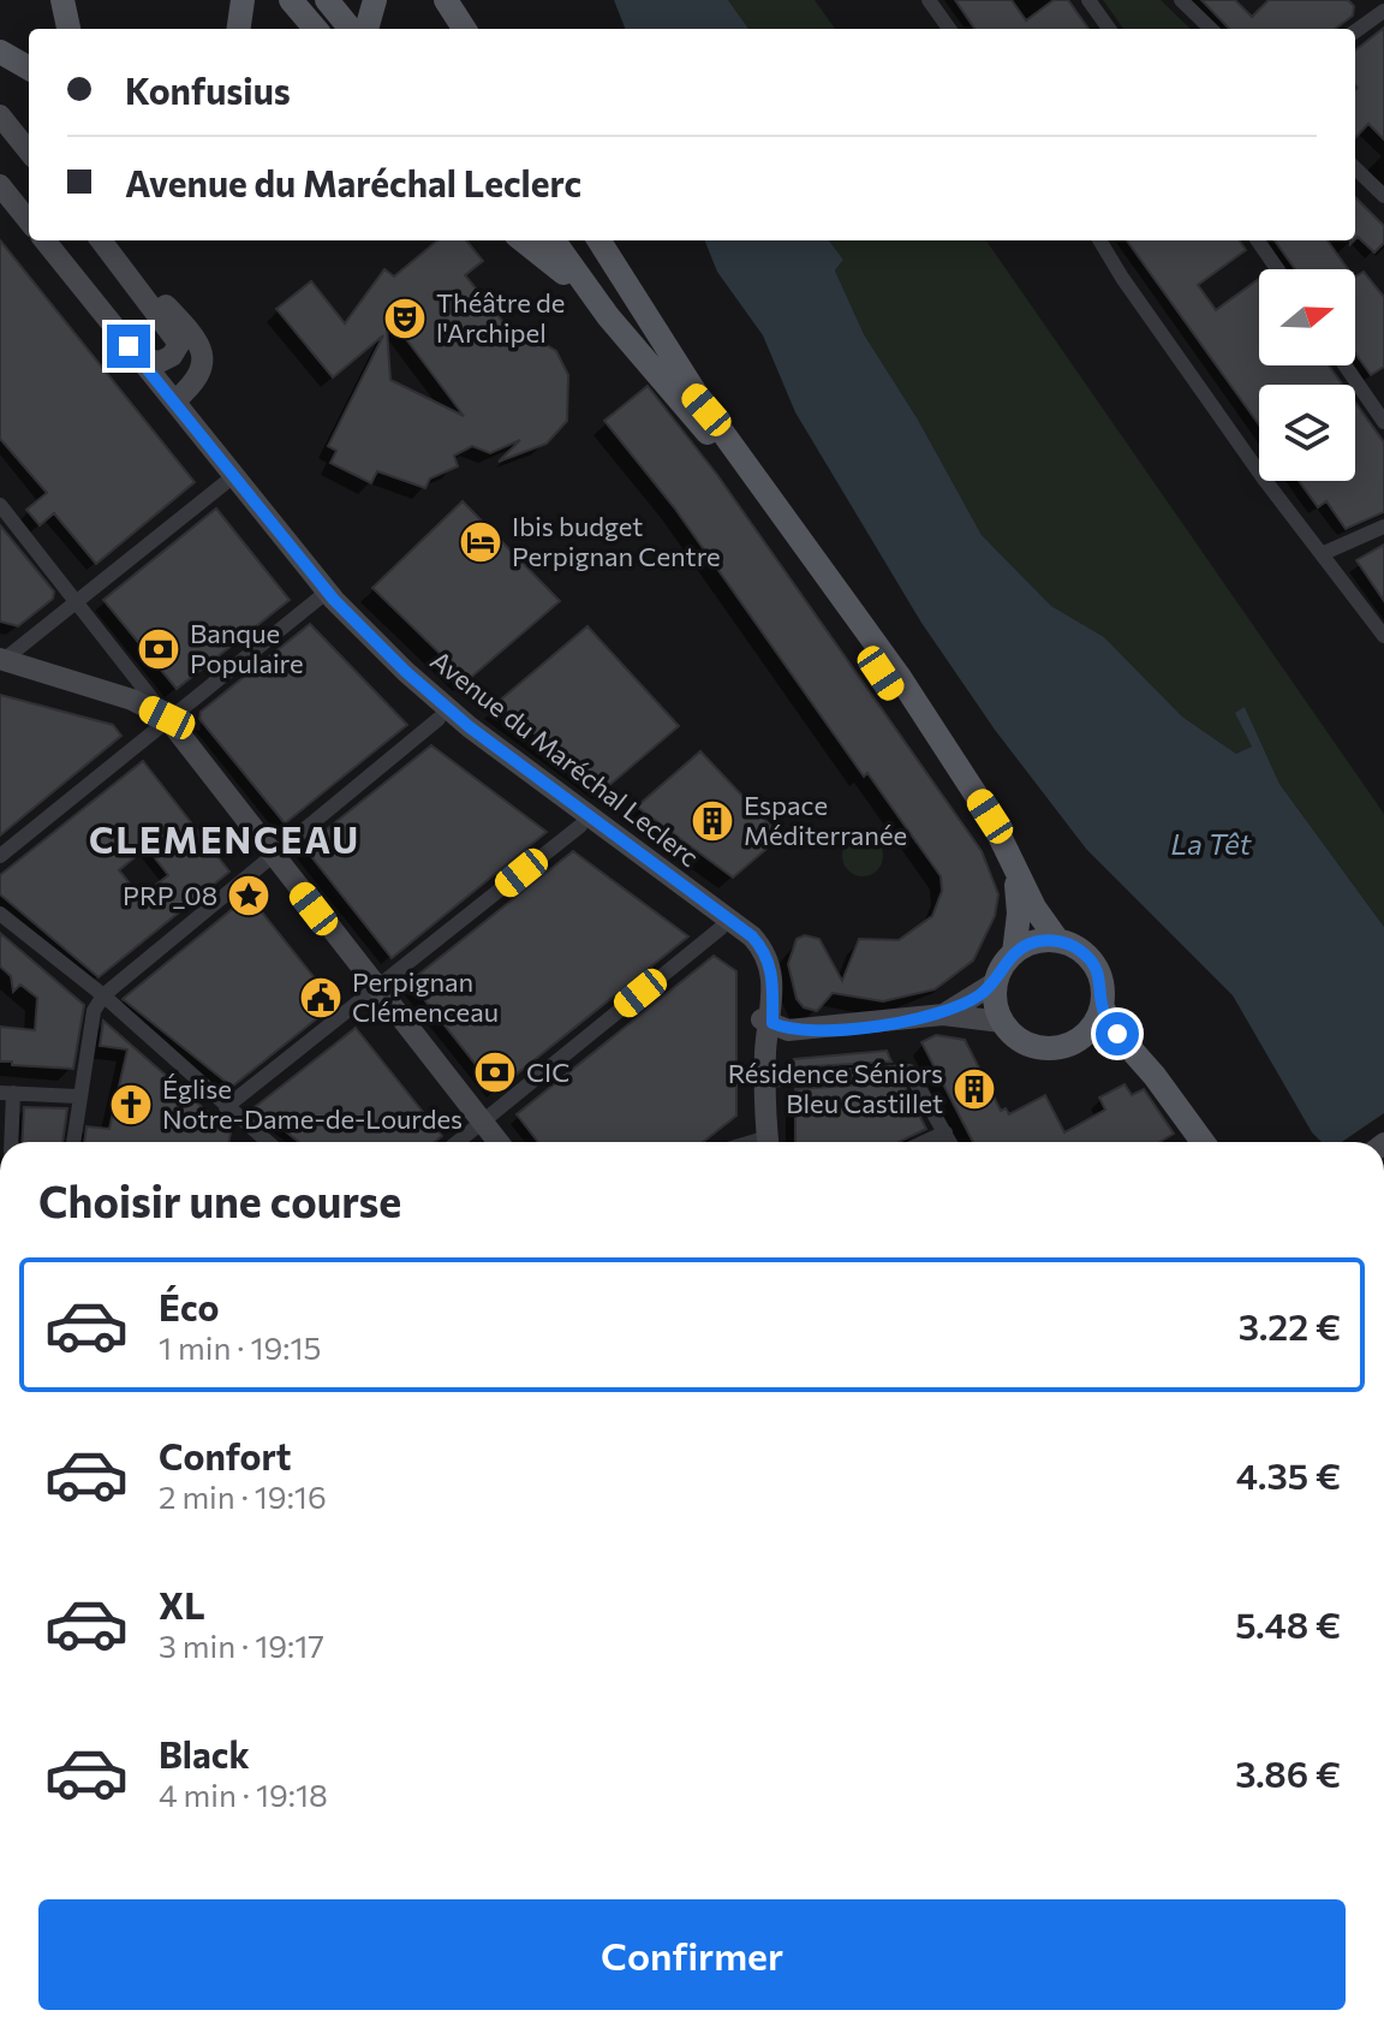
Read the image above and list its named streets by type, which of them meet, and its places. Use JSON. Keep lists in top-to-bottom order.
{
  "streets": {
    "street": ["Avenue du Maréchal Leclerc"]
  },
  "districts": ["CLEMENCEAU"],
  "water": ["La Têt"],
  "places": {
    "theatre": ["Théâtre de l'Archipel"],
    "hotel": ["Ibis budget Perpignan Centre"],
    "bank": ["Banque Populaire", "CIC"],
    "building": ["Espace Méditerranée", "Résidence Séniors Bleu Castillet"],
    "place": ["PRP_08"],
    "public building": ["Perpignan Clémenceau"],
    "church": ["Église Notre-Dame-de-Lourdes"]
  },
  "north": "right",
  "page": {
    "banner": ["Konfusius", "Avenue du Maréchal Leclerc"],
    "heading": "Choisir une course",
    "list": [
      {
        "name": "Éco",
        "note": "1 min · 19:15",
        "value": "3.22 €"
      },
      {
        "name": "Confort",
        "note": "2 min · 19:16",
        "value": "4.35 €"
      },
      {
        "name": "XL",
        "note": "3 min · 19:17",
        "value": "5.48 €"
      },
      {
        "name": "Black",
        "note": "4 min · 19:18",
        "value": "3.86 €"
      }
    ],
    "buttons": "Confirmer"
  }
}
